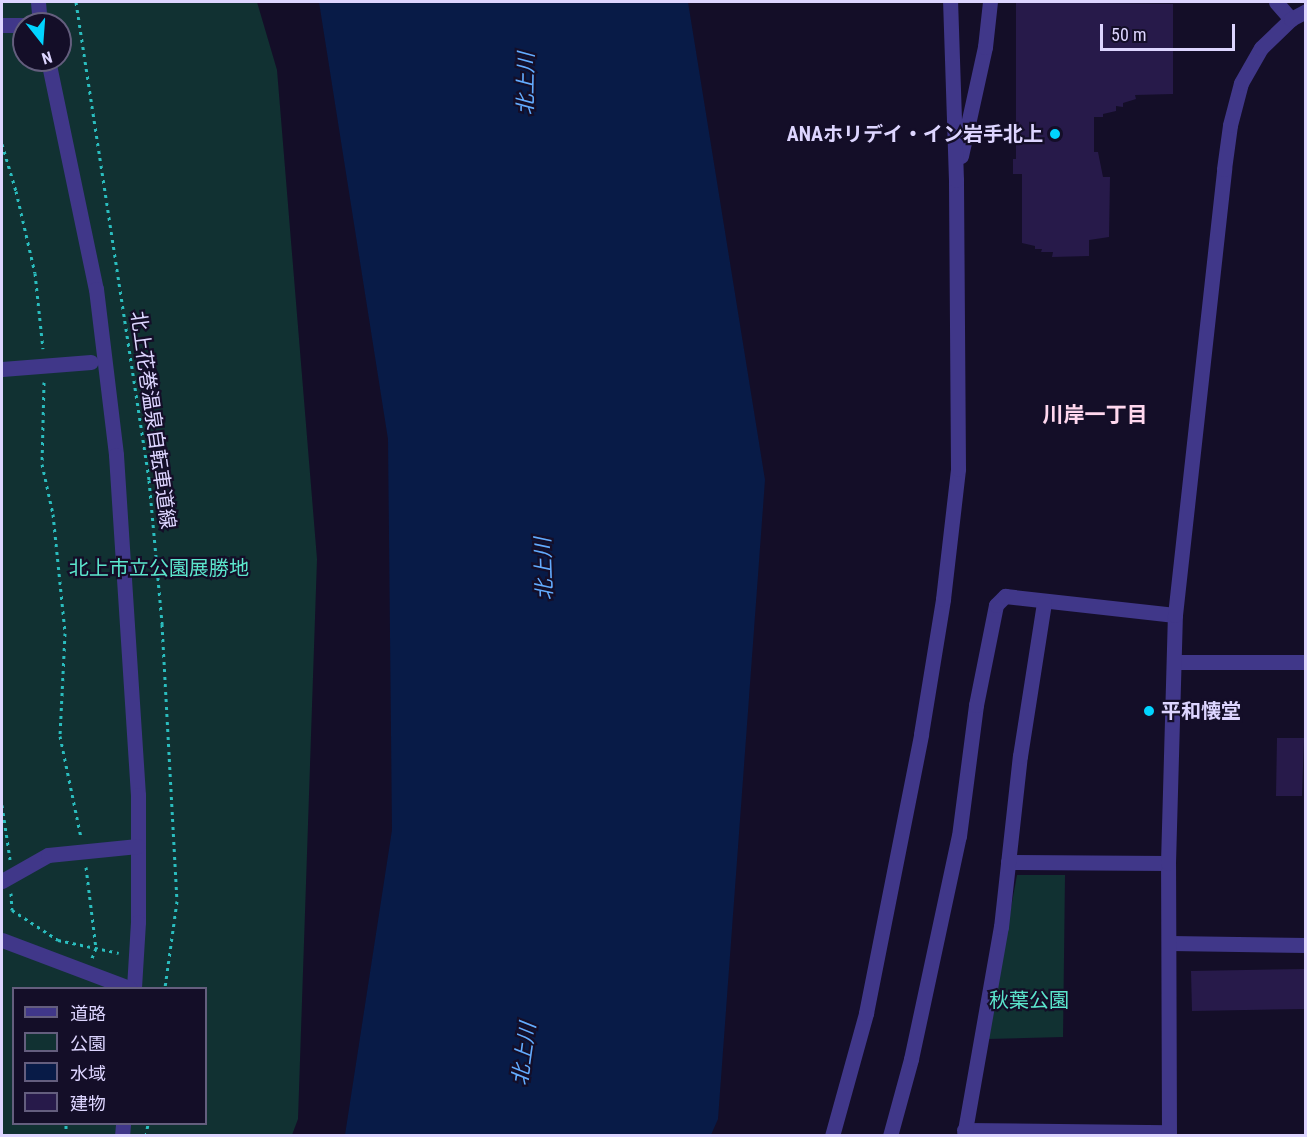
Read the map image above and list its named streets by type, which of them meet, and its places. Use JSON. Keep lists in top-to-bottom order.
{
  "streets": {
    "path": ["北上花巻温泉自転車道線"]
  },
  "districts": ["川岸一丁目"],
  "water": ["北上川"],
  "parks": ["北上市立公園展勝地", "秋葉公園"],
  "places": ["ANAホリデイ・イン岩手北上", "平和懐堂"],
  "legend": [
    "道路",
    "公園",
    "水域",
    "建物"
  ],
  "scale_bar": "50 m",
  "north": "bottom"
}
